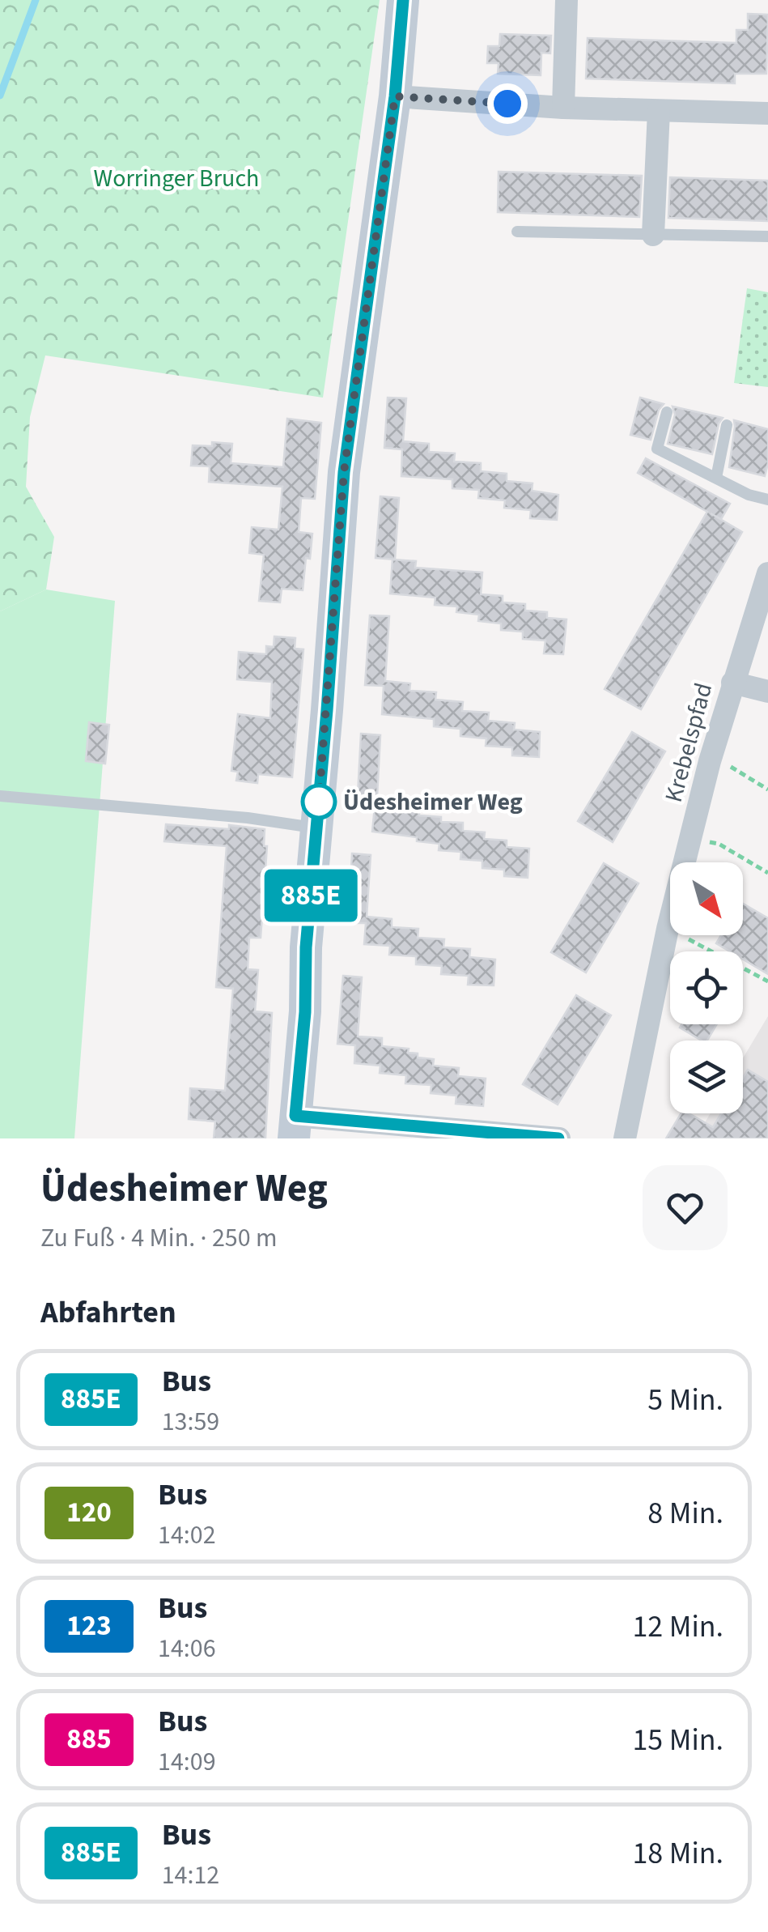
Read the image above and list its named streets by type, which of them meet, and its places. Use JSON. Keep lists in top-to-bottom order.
{
  "streets": {
    "street": ["Krebelspfad"]
  },
  "parks": ["Worringer Bruch"],
  "places": ["Üdesheimer Weg"],
  "lines": ["bus line 885E"],
  "north": "bottom right",
  "page": {
    "on_map": "885E",
    "heading": [
      ["Üdesheimer Weg", "Zu Fuß · 4 Min. · 250 m"],
      "Abfahrten"
    ],
    "list": [
      {
        "mark": "885E",
        "name": "Bus",
        "note": "13:59",
        "value": "5 Min."
      },
      {
        "mark": "120",
        "name": "Bus",
        "note": "14:02",
        "value": "8 Min."
      },
      {
        "mark": "123",
        "name": "Bus",
        "note": "14:06",
        "value": "12 Min."
      },
      {
        "mark": "885",
        "name": "Bus",
        "note": "14:09",
        "value": "15 Min."
      },
      {
        "mark": "885E",
        "name": "Bus",
        "note": "14:12",
        "value": "18 Min."
      }
    ]
  }
}
